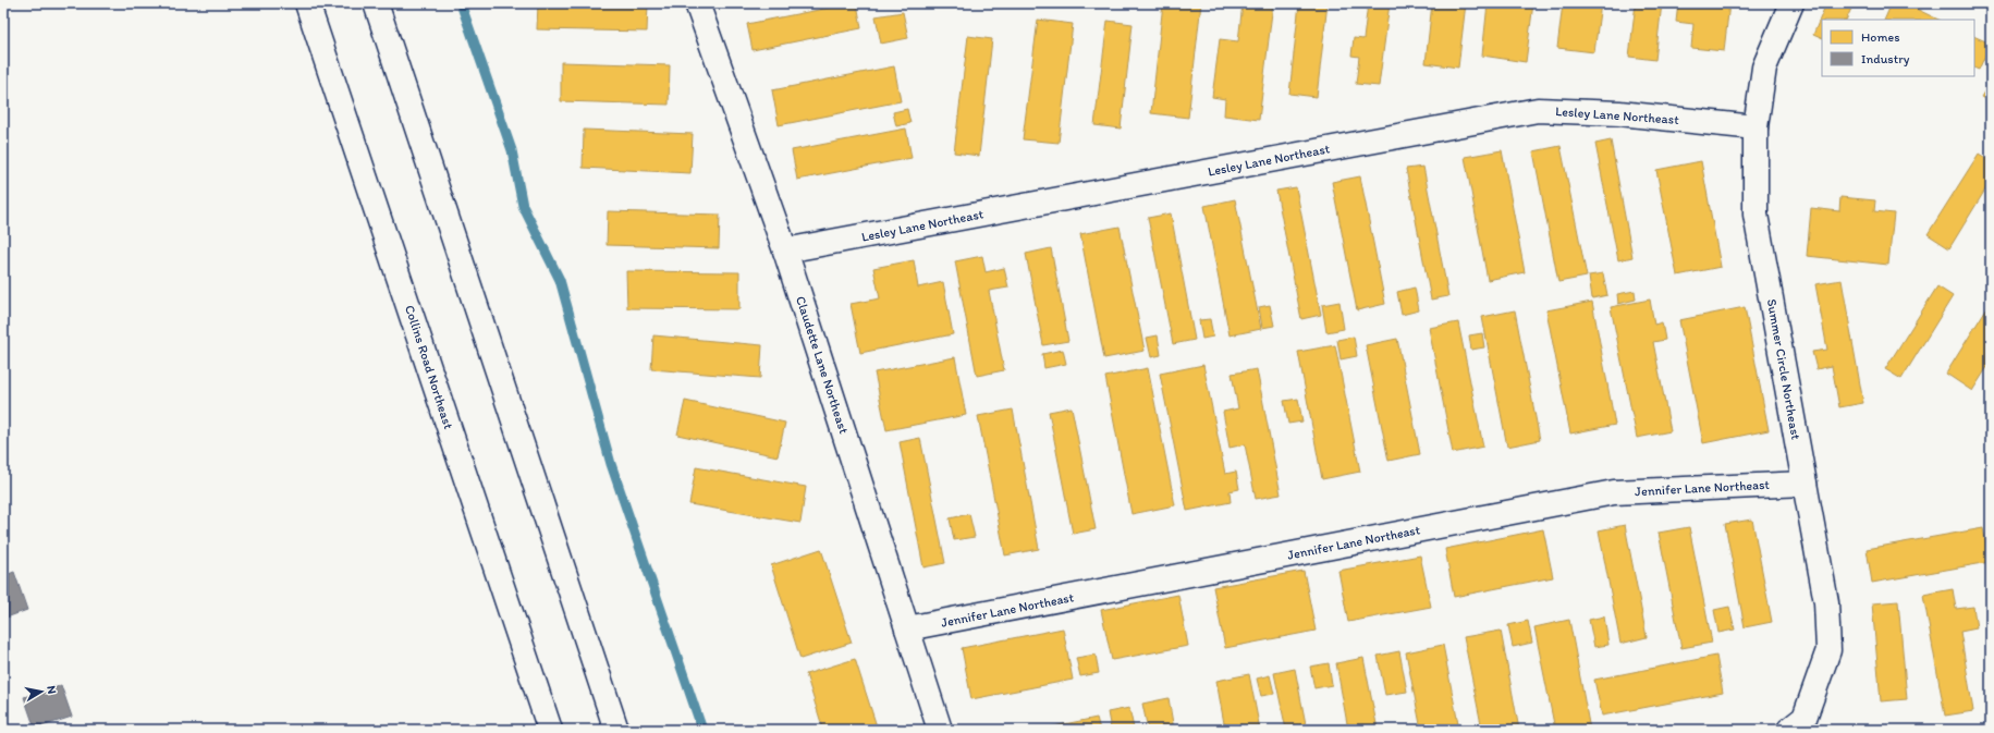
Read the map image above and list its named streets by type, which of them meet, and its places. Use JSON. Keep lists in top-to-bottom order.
{
  "streets": {
    "main road": [
      "Lesley Lane Northeast",
      "Claudette Lane Northeast",
      "Collins Road Northeast",
      "Summer Circle Northeast",
      "Jennifer Lane Northeast"
    ]
  },
  "crossings": [
    ["Lesley Lane Northeast", "Claudette Lane Northeast"],
    ["Lesley Lane Northeast", "Summer Circle Northeast"],
    ["Claudette Lane Northeast", "Jennifer Lane Northeast"],
    ["Summer Circle Northeast", "Jennifer Lane Northeast"]
  ],
  "legend": ["Homes", "Industry"],
  "north": "right"
}
